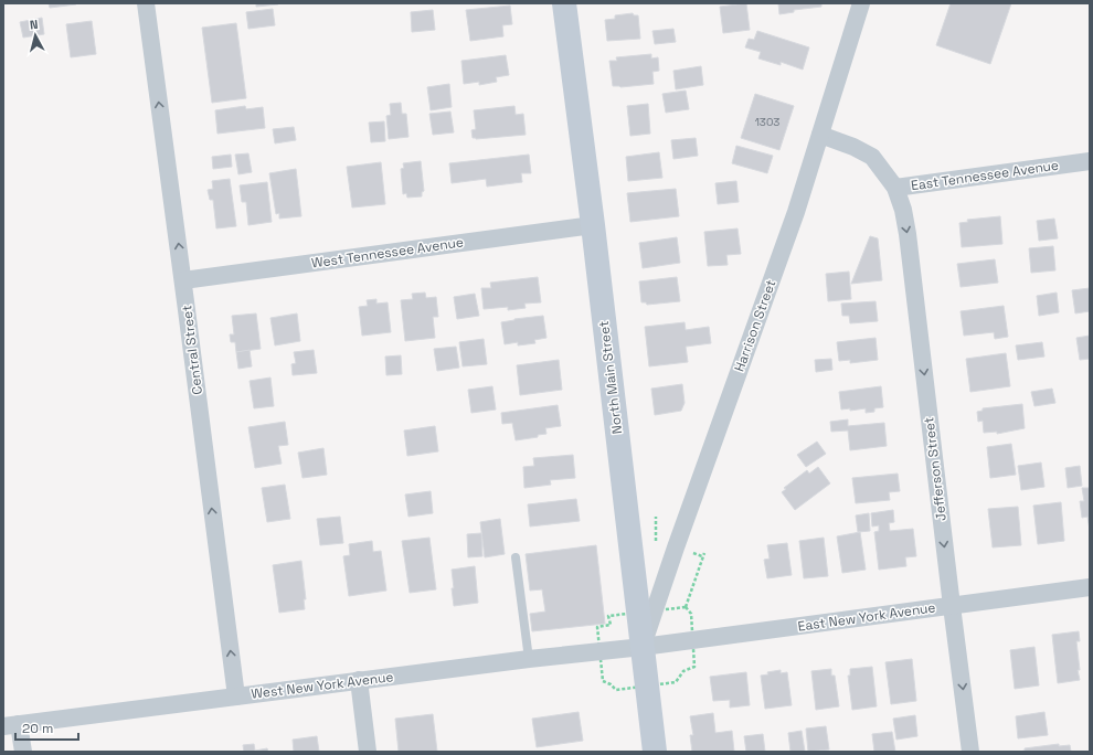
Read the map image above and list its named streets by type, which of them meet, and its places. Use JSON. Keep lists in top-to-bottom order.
{
  "streets": {
    "main road": ["North Main Street"],
    "street": [
      "East Tennessee Avenue",
      "West Tennessee Avenue",
      "Harrison Street",
      "Central Street",
      "Jefferson Street",
      "East New York Avenue",
      "West New York Avenue"
    ]
  },
  "crossings": [
    ["East Tennessee Avenue", "Harrison Street"],
    ["East Tennessee Avenue", "Jefferson Street"],
    ["West Tennessee Avenue", "Central Street"],
    ["West Tennessee Avenue", "North Main Street"],
    ["Harrison Street", "North Main Street"],
    ["Harrison Street", "East New York Avenue"],
    ["Harrison Street", "West New York Avenue"],
    ["Central Street", "West New York Avenue"],
    ["North Main Street", "East New York Avenue"],
    ["North Main Street", "West New York Avenue"],
    ["Jefferson Street", "East New York Avenue"],
    ["East New York Avenue", "West New York Avenue"]
  ],
  "one_way": ["Central Street", "Jefferson Street"],
  "house_numbers": ["1303"],
  "scale_bar": "20 m",
  "north": "top"
}
